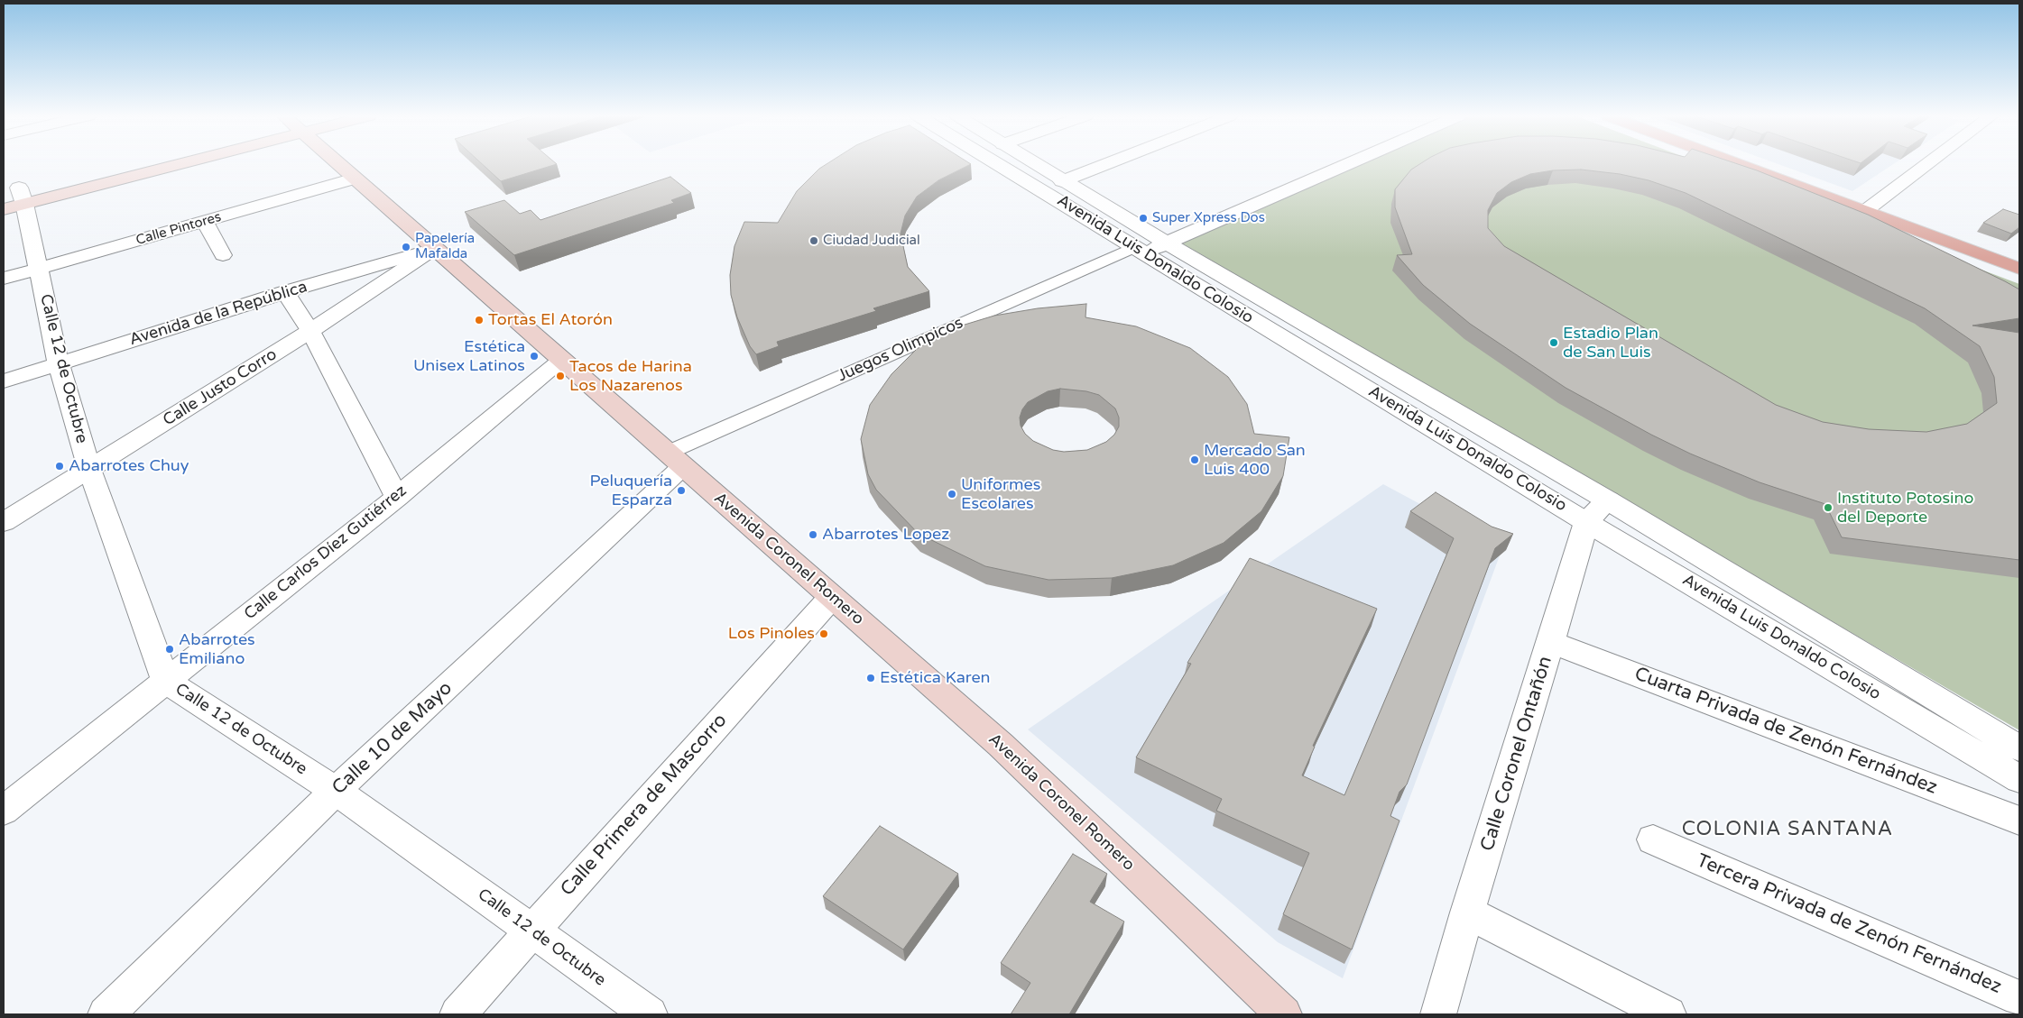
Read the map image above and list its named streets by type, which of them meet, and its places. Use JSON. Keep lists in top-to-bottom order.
{
  "streets": {
    "main road": ["Avenida Coronel Romero"],
    "street": [
      "Calle Pintores",
      "Avenida Luis Donaldo Colosio",
      "Avenida de la República",
      "Juegos Olimpicos",
      "Calle 12 de Octubre",
      "Calle Justo Corro",
      "Calle Carlos Díez Gutiérrez",
      "Cuarta Privada de Zenón Fernández",
      "Calle 10 de Mayo",
      "Calle Coronel Ontañón",
      "Calle Primera de Mascorro",
      "Tercera Privada de Zenón Fernández"
    ]
  },
  "crossings": [
    ["Calle Pintores", "Calle 12 de Octubre"],
    ["Calle Pintores", "Avenida Coronel Romero"],
    ["Avenida Luis Donaldo Colosio", "Juegos Olimpicos"],
    ["Avenida Luis Donaldo Colosio", "Calle Coronel Ontañón"],
    ["Avenida de la República", "Calle 12 de Octubre"],
    ["Avenida de la República", "Calle Justo Corro"],
    ["Avenida de la República", "Avenida Coronel Romero"],
    ["Juegos Olimpicos", "Avenida Coronel Romero"],
    ["Juegos Olimpicos", "Calle 10 de Mayo"],
    ["Calle 12 de Octubre", "Calle Justo Corro"],
    ["Calle 12 de Octubre", "Calle Carlos Díez Gutiérrez"],
    ["Calle 12 de Octubre", "Calle 10 de Mayo"],
    ["Calle 12 de Octubre", "Calle Primera de Mascorro"],
    ["Calle Justo Corro", "Avenida Coronel Romero"],
    ["Calle Carlos Díez Gutiérrez", "Avenida Coronel Romero"],
    ["Avenida Coronel Romero", "Calle 10 de Mayo"],
    ["Avenida Coronel Romero", "Calle Primera de Mascorro"],
    ["Cuarta Privada de Zenón Fernández", "Calle Coronel Ontañón"]
  ],
  "districts": ["COLONIA SANTANA"],
  "places": [
    "Super Xpress Dos",
    "Ciudad Judicial",
    "Papelería Mafalda",
    "Tortas El Atorón",
    "Estadio Plan de San Luis",
    "Estética Unisex Latinos",
    "Tacos de Harina Los Nazarenos",
    "Mercado San Luis 400",
    "Abarrotes Chuy",
    "Peluquería Esparza",
    "Uniformes Escolares",
    "Instituto Potosino del Deporte",
    "Abarrotes Lopez",
    "Los Pinoles",
    "Abarrotes Emiliano",
    "Estética Karen"
  ]
}
